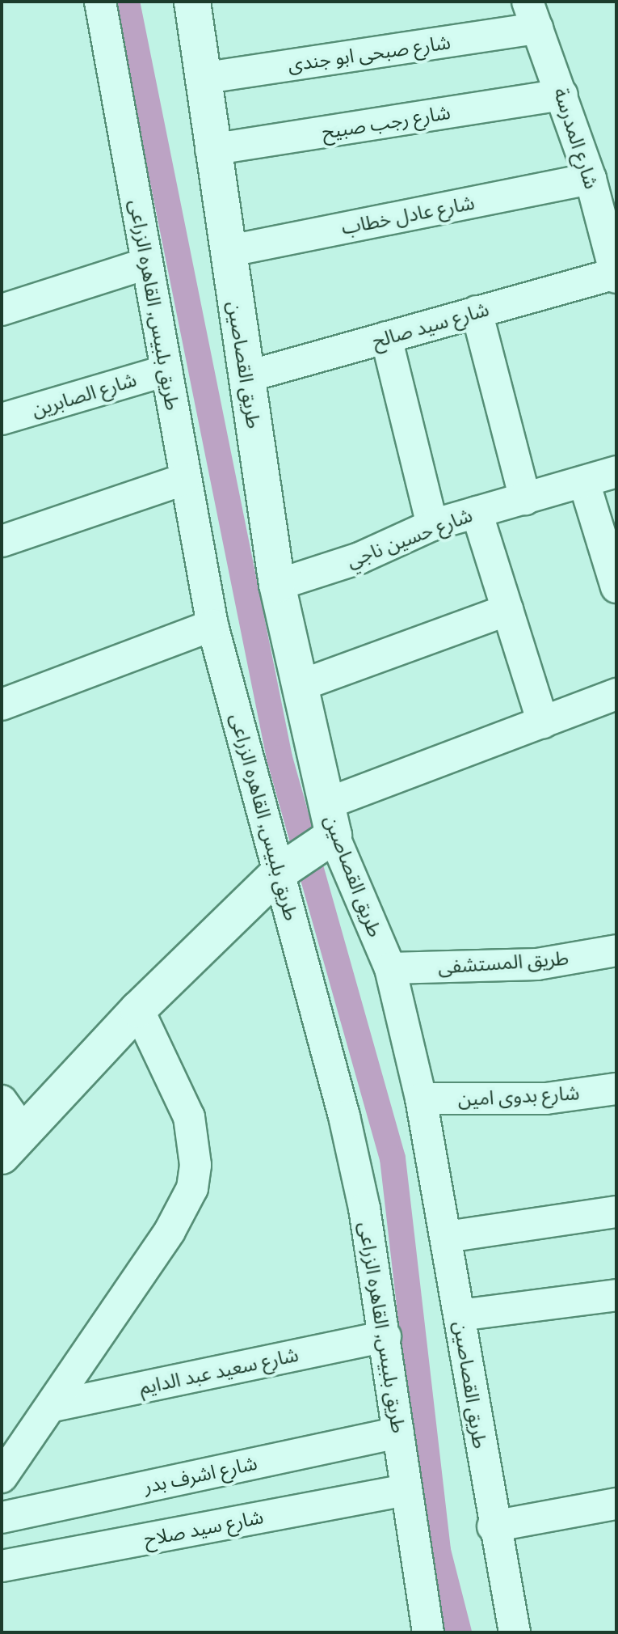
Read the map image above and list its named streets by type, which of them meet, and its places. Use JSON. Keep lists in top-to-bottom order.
{
  "streets": {
    "street": [
      "شارع صبحى ابو جندى",
      "شارع رجب صبيح",
      "شارع المدرسة",
      "شارع عادل خطاب",
      "طريق بلبيس, القاهره الزراعى",
      "شارع سيد صالح",
      "طريق القصاصين",
      "شارع الصابرين",
      "شارع حسين ناجي",
      "طريق المستشفى",
      "شارع بدوى امين",
      "شارع سعيد عبد الدايم",
      "شارع اشرف بدر",
      "شارع سيد صلاح"
    ]
  },
  "crossings": [
    ["شارع صبحى ابو جندى", "شارع المدرسة"],
    ["شارع صبحى ابو جندى", "طريق القصاصين"],
    ["شارع رجب صبيح", "شارع المدرسة"],
    ["شارع رجب صبيح", "طريق القصاصين"],
    ["شارع المدرسة", "شارع عادل خطاب"],
    ["شارع المدرسة", "شارع سيد صالح"],
    ["شارع عادل خطاب", "طريق القصاصين"],
    ["طريق بلبيس, القاهره الزراعى", "شارع الصابرين"],
    ["طريق بلبيس, القاهره الزراعى", "شارع سعيد عبد الدايم"],
    ["طريق بلبيس, القاهره الزراعى", "شارع اشرف بدر"],
    ["طريق بلبيس, القاهره الزراعى", "شارع سيد صلاح"],
    ["شارع سيد صالح", "طريق القصاصين"],
    ["طريق القصاصين", "شارع حسين ناجي"],
    ["طريق القصاصين", "طريق المستشفى"],
    ["طريق القصاصين", "شارع بدوى امين"]
  ]
}
